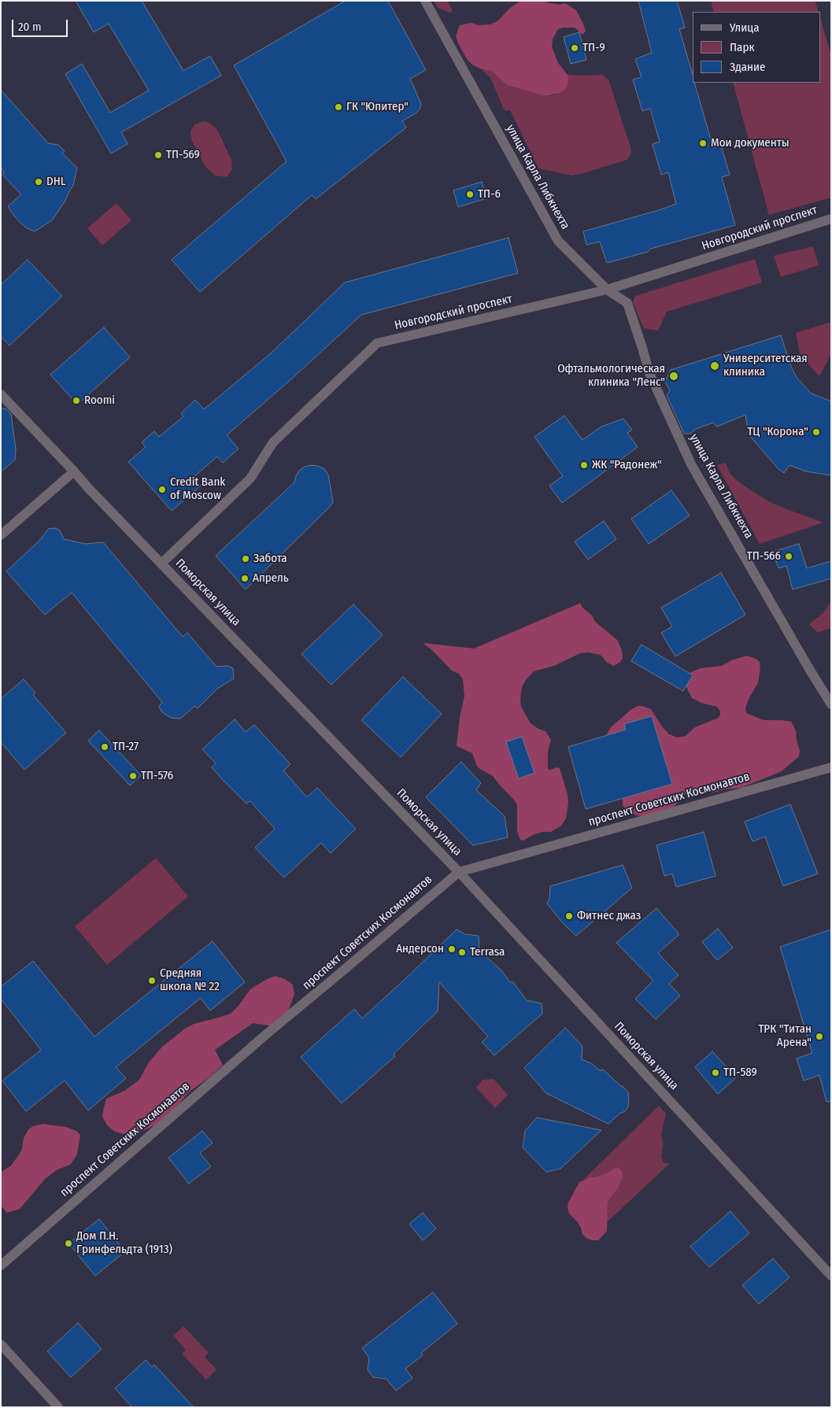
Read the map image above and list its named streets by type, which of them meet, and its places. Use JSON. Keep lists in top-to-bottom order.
{
  "streets": {
    "street": [
      "улица Карла Либкнехта",
      "Новгородский проспект",
      "Поморская улица",
      "проспект Советских Космонавтов"
    ]
  },
  "crossings": [
    ["улица Карла Либкнехта", "Новгородский проспект"],
    ["Новгородский проспект", "Поморская улица"],
    ["Поморская улица", "проспект Советских Космонавтов"]
  ],
  "places": [
    "ТП-9",
    "ГК \"Юпитер\"",
    "Мои документы",
    "ТП-569",
    "DHL",
    "ТП-6",
    "Университетская клиника",
    "Офтальмологическая клиника \"Ленс\"",
    "Roomi",
    "ТЦ \"Корона\"",
    "ЖК \"Радонеж\"",
    "Credit Bank of Moscow",
    "ТП-566",
    "Забота",
    "Апрель",
    "ТП-27",
    "ТП-576",
    "Фитнес джаз",
    "Андерсон",
    "Terrasa",
    "Средняя школа № 22",
    "ТРК \"Титан Арена\"",
    "ТП-589",
    "Дом П.Н. Гринфельдта (1913)"
  ],
  "legend": ["Улица", "Парк", "Здание"],
  "scale_bar": "20 m"
}
